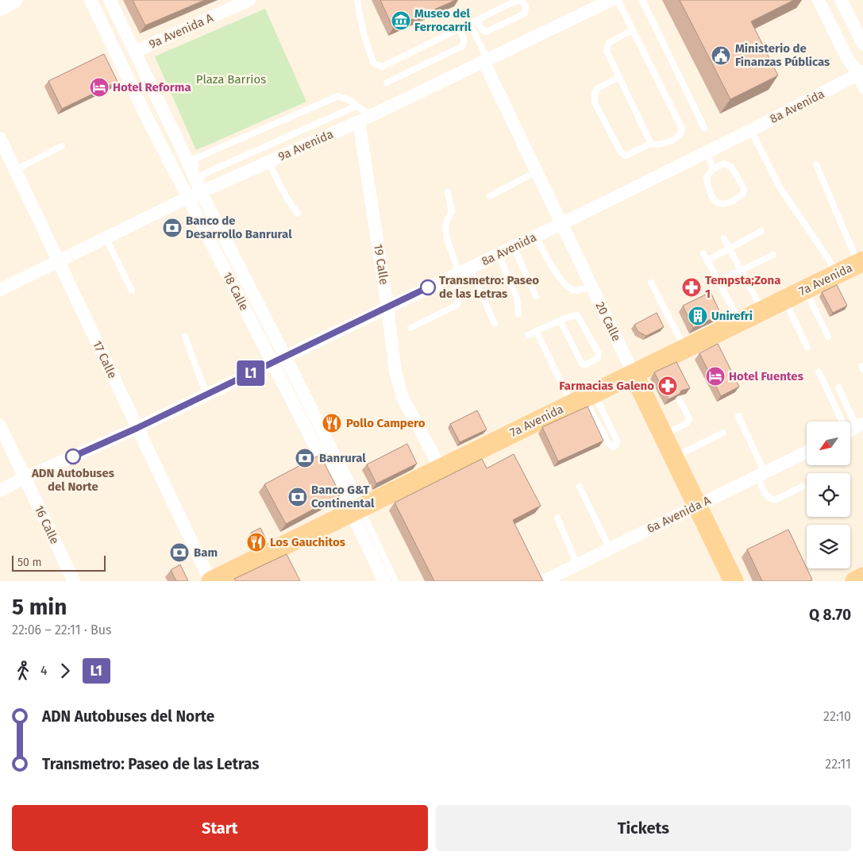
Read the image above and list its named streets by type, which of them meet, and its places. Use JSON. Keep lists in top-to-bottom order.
{
  "streets": {
    "main road": ["7a Avenida", "20 Calle"],
    "street": [
      "9a Avenida A",
      "8a Avenida",
      "9a Avenida",
      "19 Calle",
      "18 Calle",
      "17 Calle",
      "6a Avenida A",
      "16 Calle"
    ]
  },
  "crossings": [
    ["9a Avenida A", "18 Calle"],
    ["8a Avenida", "19 Calle"],
    ["8a Avenida", "18 Calle"],
    ["8a Avenida", "20 Calle"],
    ["8a Avenida", "17 Calle"],
    ["8a Avenida", "16 Calle"],
    ["9a Avenida", "19 Calle"],
    ["9a Avenida", "18 Calle"],
    ["9a Avenida", "20 Calle"],
    ["9a Avenida", "17 Calle"],
    ["19 Calle", "7a Avenida"],
    ["7a Avenida", "18 Calle"],
    ["7a Avenida", "20 Calle"],
    ["7a Avenida", "17 Calle"],
    ["20 Calle", "6a Avenida A"]
  ],
  "parks": ["Plaza Barrios"],
  "places": {
    "museum": ["Museo del Ferrocarril"],
    "public building": ["Ministerio de Finanzas Públicas"],
    "hotel": ["Hotel Reforma", "Hotel Fuentes"],
    "bank": [
      "Banco de Desarrollo Banrural",
      "Banrural",
      "Banco G&T Continental",
      "Bam"
    ],
    "other": ["Transmetro: Paseo de las Letras", "ADN Autobuses del Norte"],
    "pharmacy": ["Tempsta;Zona 1", "Farmacias Galeno"],
    "building": ["Unirefri"],
    "restaurant": ["Pollo Campero", "Los Gauchitos"]
  },
  "lines": ["bus line L1"],
  "scale_bar": "50 m",
  "north": "bottom left",
  "page": {
    "on_map": "L1",
    "scale": "50 m",
    "heading": ["5 min", "22:06 – 22:11 · Bus", "Q 8.70"],
    "legs": ["4", "L1"],
    "list": [
      {
        "name": "ADN Autobuses del Norte",
        "value": "22:10"
      },
      {
        "name": "Transmetro: Paseo de las Letras",
        "value": "22:11"
      }
    ],
    "buttons": ["Start", "Tickets"]
  }
}
